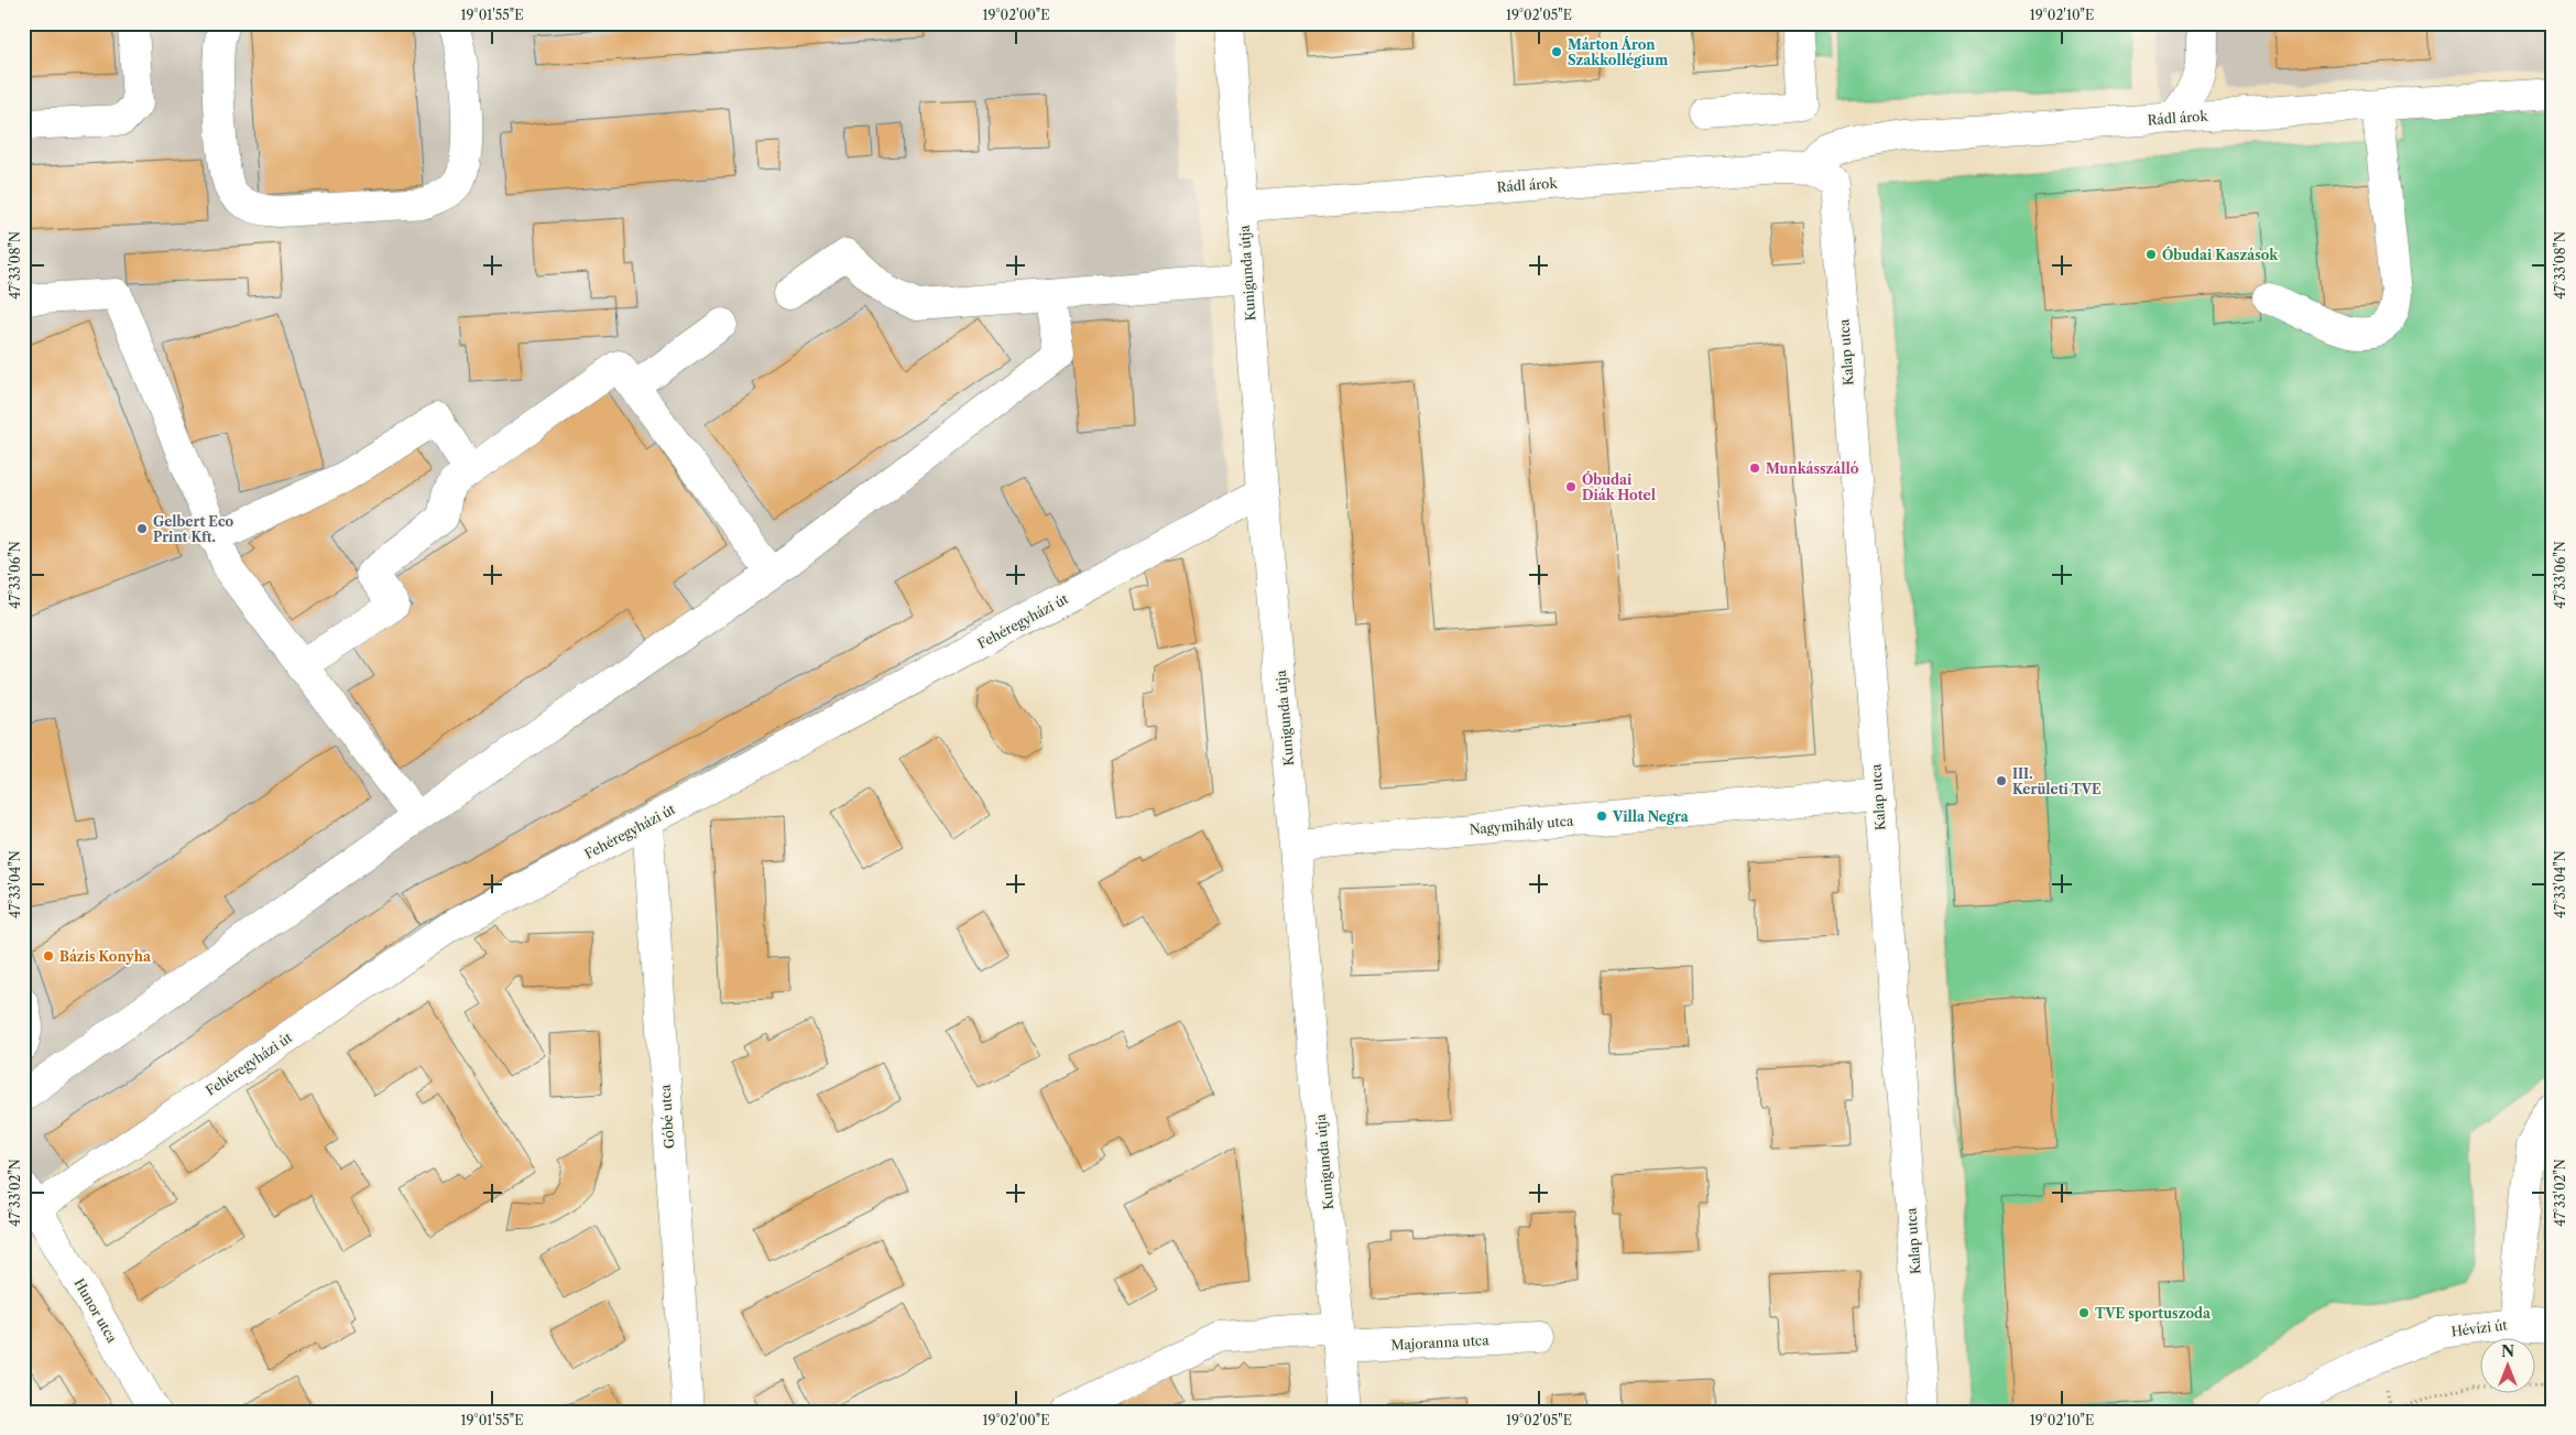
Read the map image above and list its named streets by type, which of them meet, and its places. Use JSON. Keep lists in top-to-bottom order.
{
  "streets": {
    "street": [
      "Rádl árok",
      "Kunigunda útja",
      "Kalap utca",
      "Fehéregyházi út",
      "Nagymihály utca",
      "Góbé utca",
      "Hunor utca",
      "Hévízi út",
      "Majoranna utca"
    ]
  },
  "crossings": [
    ["Rádl árok", "Kunigunda útja"],
    ["Rádl árok", "Kalap utca"],
    ["Kunigunda útja", "Fehéregyházi út"],
    ["Kunigunda útja", "Nagymihály utca"],
    ["Kunigunda útja", "Majoranna utca"],
    ["Kalap utca", "Nagymihály utca"],
    ["Fehéregyházi út", "Góbé utca"],
    ["Fehéregyházi út", "Hunor utca"]
  ],
  "places": [
    "Márton Áron Szakkollégium",
    "Óbudai Kaszások",
    "Munkásszálló",
    "Óbudai Diák Hotel",
    "Gelbert Eco Print Kft.",
    "III. Kerületi TVE",
    "Villa Negra",
    "Bázis Konyha",
    "TVE sportuszoda"
  ],
  "north": "top",
  "coordinates": [
    "19°01'55\"E",
    "19°02'00\"E",
    "19°02'05\"E",
    "19°02'10\"E",
    "47°33'08\"N",
    "47°33'06\"N",
    "47°33'04\"N",
    "47°33'02\"N"
  ]
}
